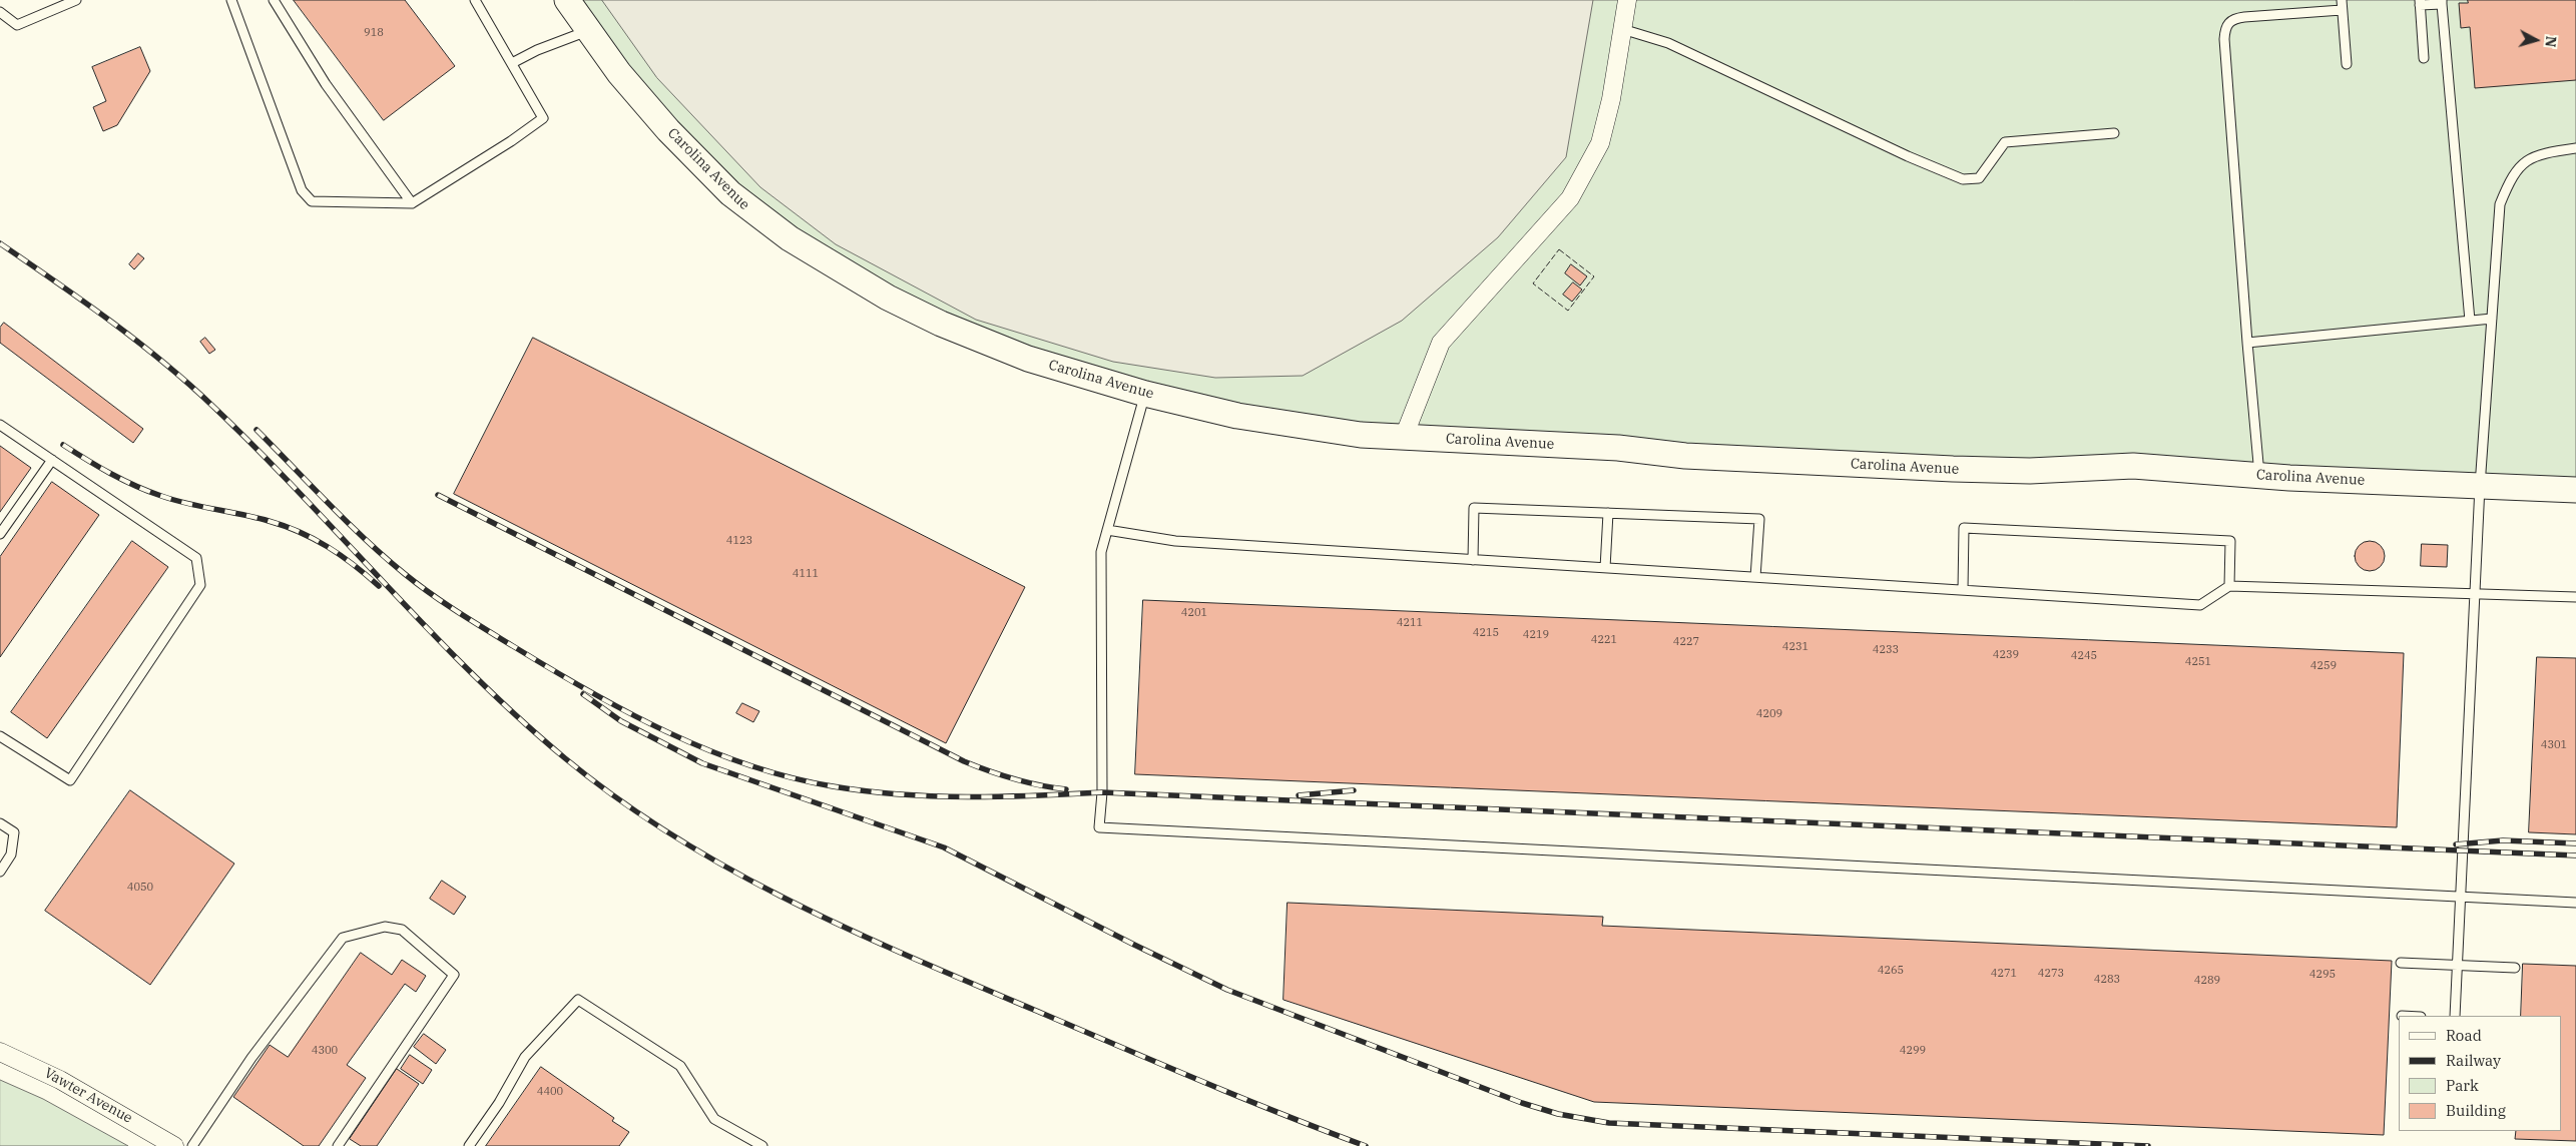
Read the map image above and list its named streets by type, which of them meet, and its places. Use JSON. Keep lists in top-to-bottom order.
{
  "streets": {
    "street": ["Carolina Avenue", "Vawter Avenue"]
  },
  "house_numbers": [
    "918",
    "4123",
    "4111",
    "4201",
    "4211",
    "4215",
    "4219",
    "4221",
    "4227",
    "4231",
    "4233",
    "4239",
    "4245",
    "4251",
    "4259",
    "4209",
    "4301",
    "4050",
    "4265",
    "4271",
    "4273",
    "4295",
    "4283",
    "4289",
    "4300",
    "4299",
    "4400"
  ],
  "legend": [
    "Road",
    "Railway",
    "Park",
    "Building"
  ],
  "north": "right"
}
